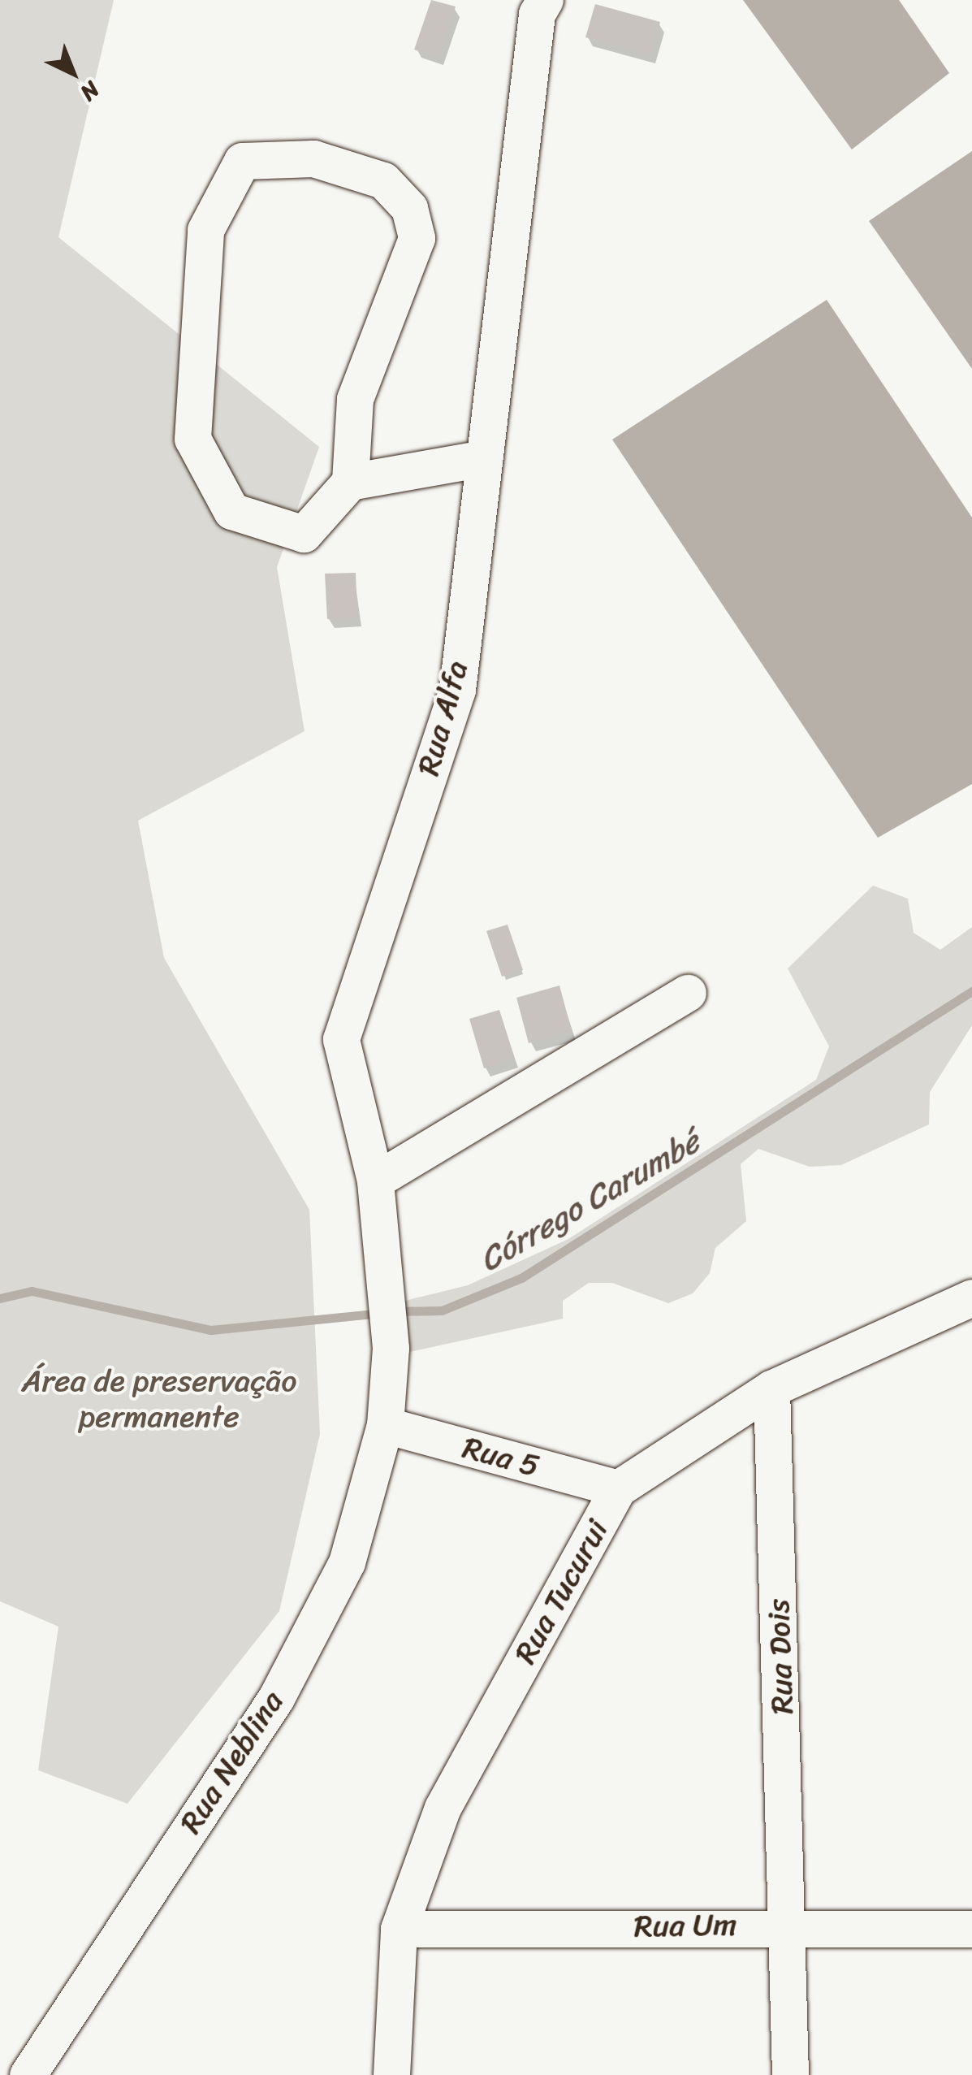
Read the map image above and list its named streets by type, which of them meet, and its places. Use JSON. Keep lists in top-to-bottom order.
{
  "streets": {
    "street": [
      "Rua Alfa",
      "Rua 5",
      "Rua Tucurui",
      "Rua Dois",
      "Rua Neblina",
      "Rua Um"
    ]
  },
  "crossings": [
    ["Rua Alfa", "Rua 5"],
    ["Rua Alfa", "Rua Neblina"],
    ["Rua 5", "Rua Tucurui"],
    ["Rua 5", "Rua Neblina"],
    ["Rua Tucurui", "Rua Dois"],
    ["Rua Tucurui", "Rua Um"],
    ["Rua Dois", "Rua Um"]
  ],
  "water": ["Córrego Carumbé"],
  "parks": ["Área de preservação permanente"],
  "north": "bottom right"
}
